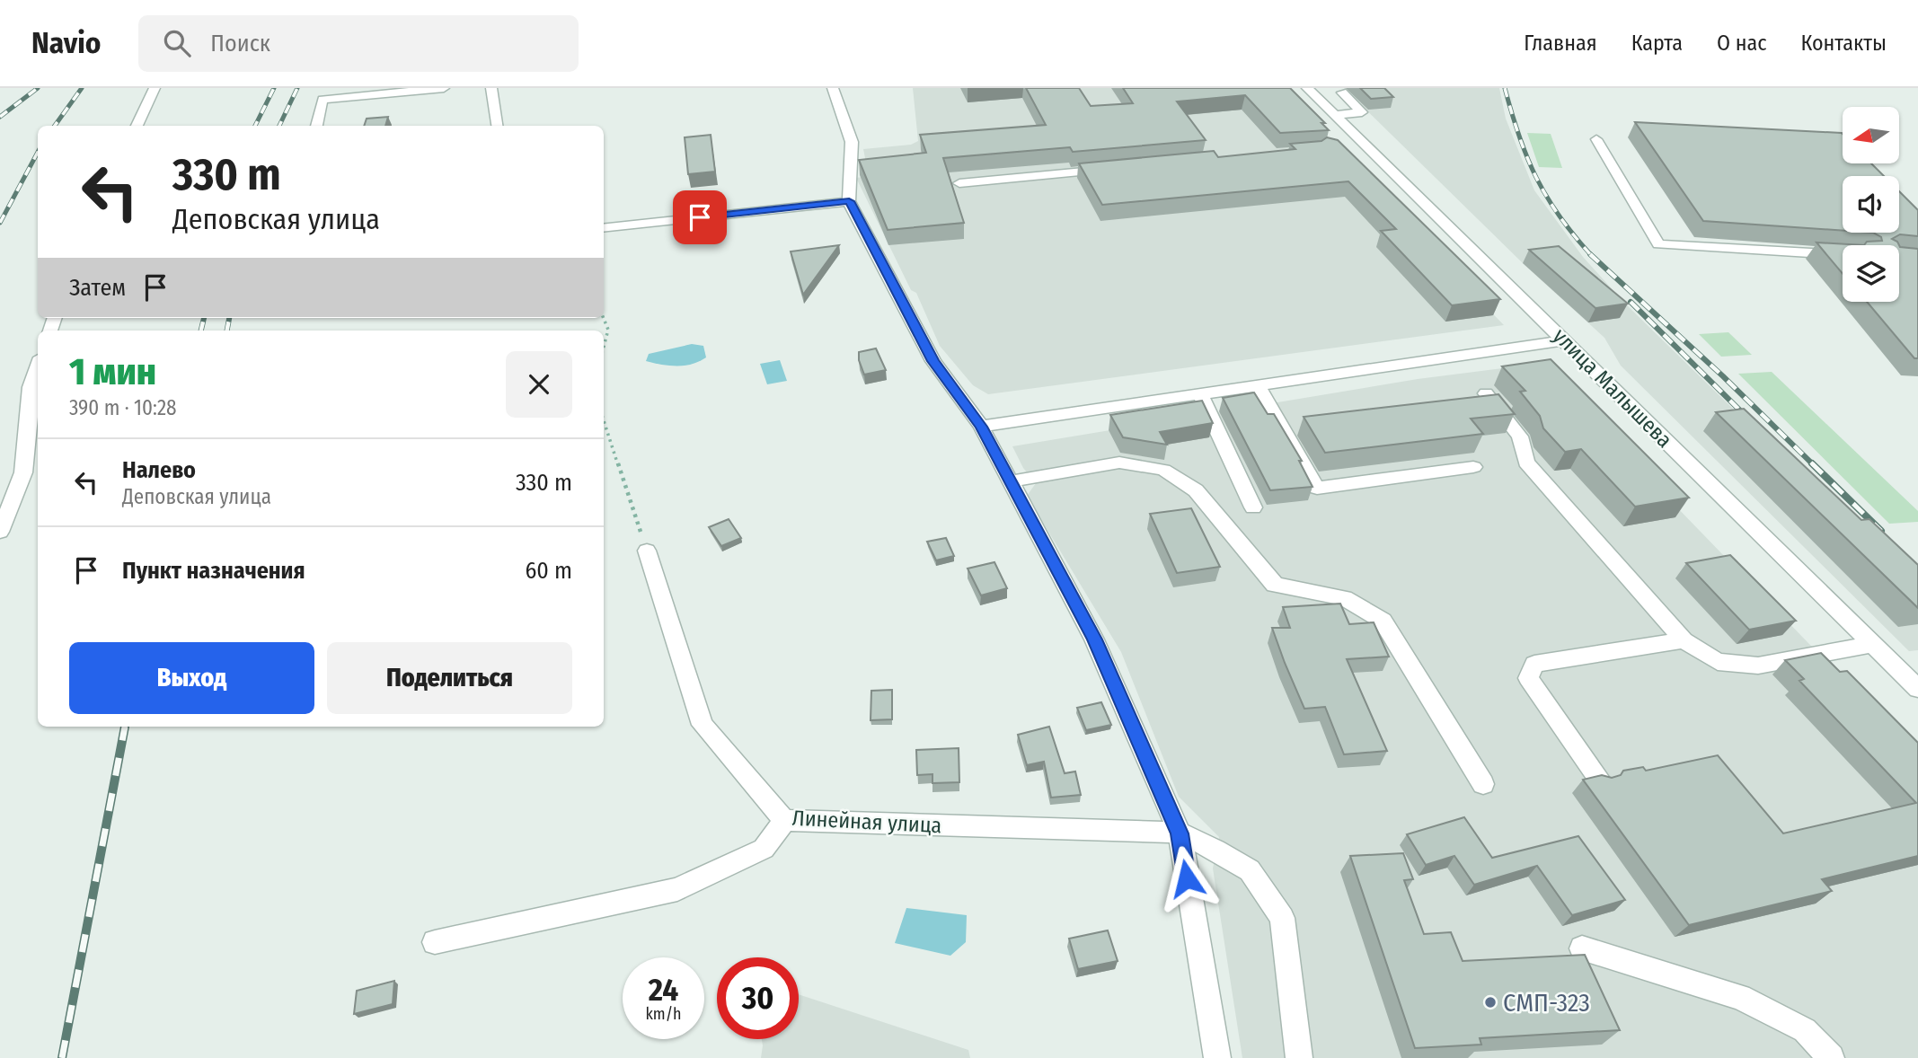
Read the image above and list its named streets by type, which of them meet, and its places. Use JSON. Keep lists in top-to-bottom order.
{
  "streets": {
    "street": ["улица Малышева", "Линейная улица"]
  },
  "places": ["СМП-323"],
  "north": "left",
  "page": {
    "header": "Navio",
    "search": "Поиск",
    "nav": [
      "Главная",
      "Карта",
      "О нас",
      "Контакты"
    ],
    "turn": ["330 m", "Деповская улица"],
    "then": "Затем",
    "heading": ["1 мин", "390 m · 10:28"],
    "list": [
      {
        "name": "Налево",
        "note": "Деповская улица",
        "value": "330 m"
      },
      {
        "name": "Пункт назначения",
        "value": "60 m"
      }
    ],
    "buttons": ["Выход", "Поделиться"],
    "speed": "24 km/h",
    "limit": "30"
  }
}
